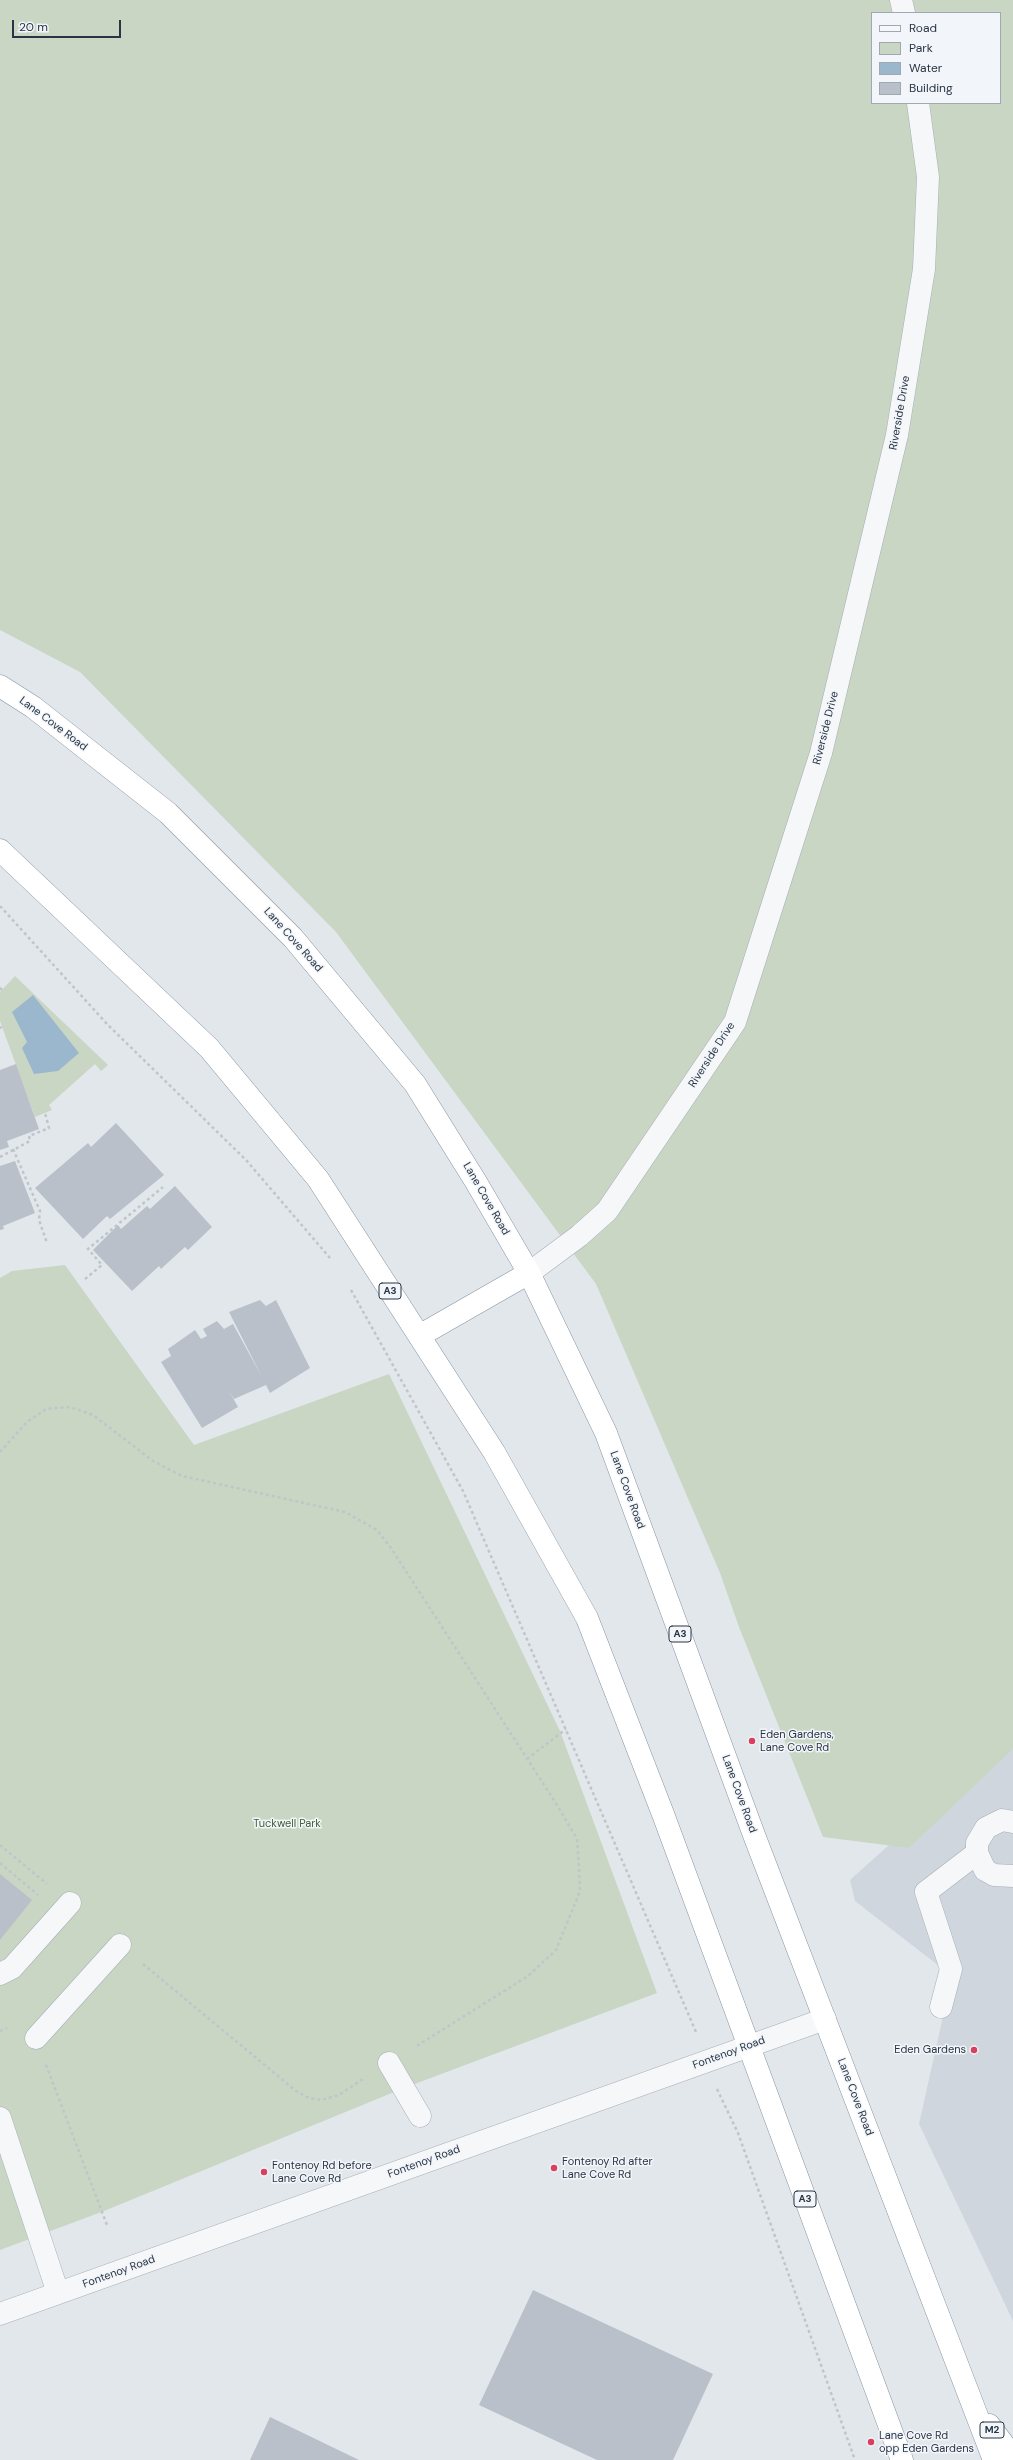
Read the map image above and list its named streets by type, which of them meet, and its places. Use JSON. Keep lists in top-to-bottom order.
{
  "streets": {
    "highway": ["Lane Cove Road", "A3", "M2"],
    "street": ["Riverside Drive", "Fontenoy Road"]
  },
  "crossings": [
    ["Riverside Drive", "Lane Cove Road"],
    ["Lane Cove Road", "Fontenoy Road"],
    ["Lane Cove Road", "M2"],
    ["A3", "Fontenoy Road"]
  ],
  "parks": ["Tuckwell Park"],
  "places": [
    "Eden Gardens, Lane Cove Rd",
    "Eden Gardens",
    "Fontenoy Rd after Lane Cove Rd",
    "Fontenoy Rd before Lane Cove Rd",
    "Lane Cove Rd opp Eden Gardens"
  ],
  "legend": [
    "Road",
    "Park",
    "Water",
    "Building"
  ],
  "scale_bar": "20 m"
}
